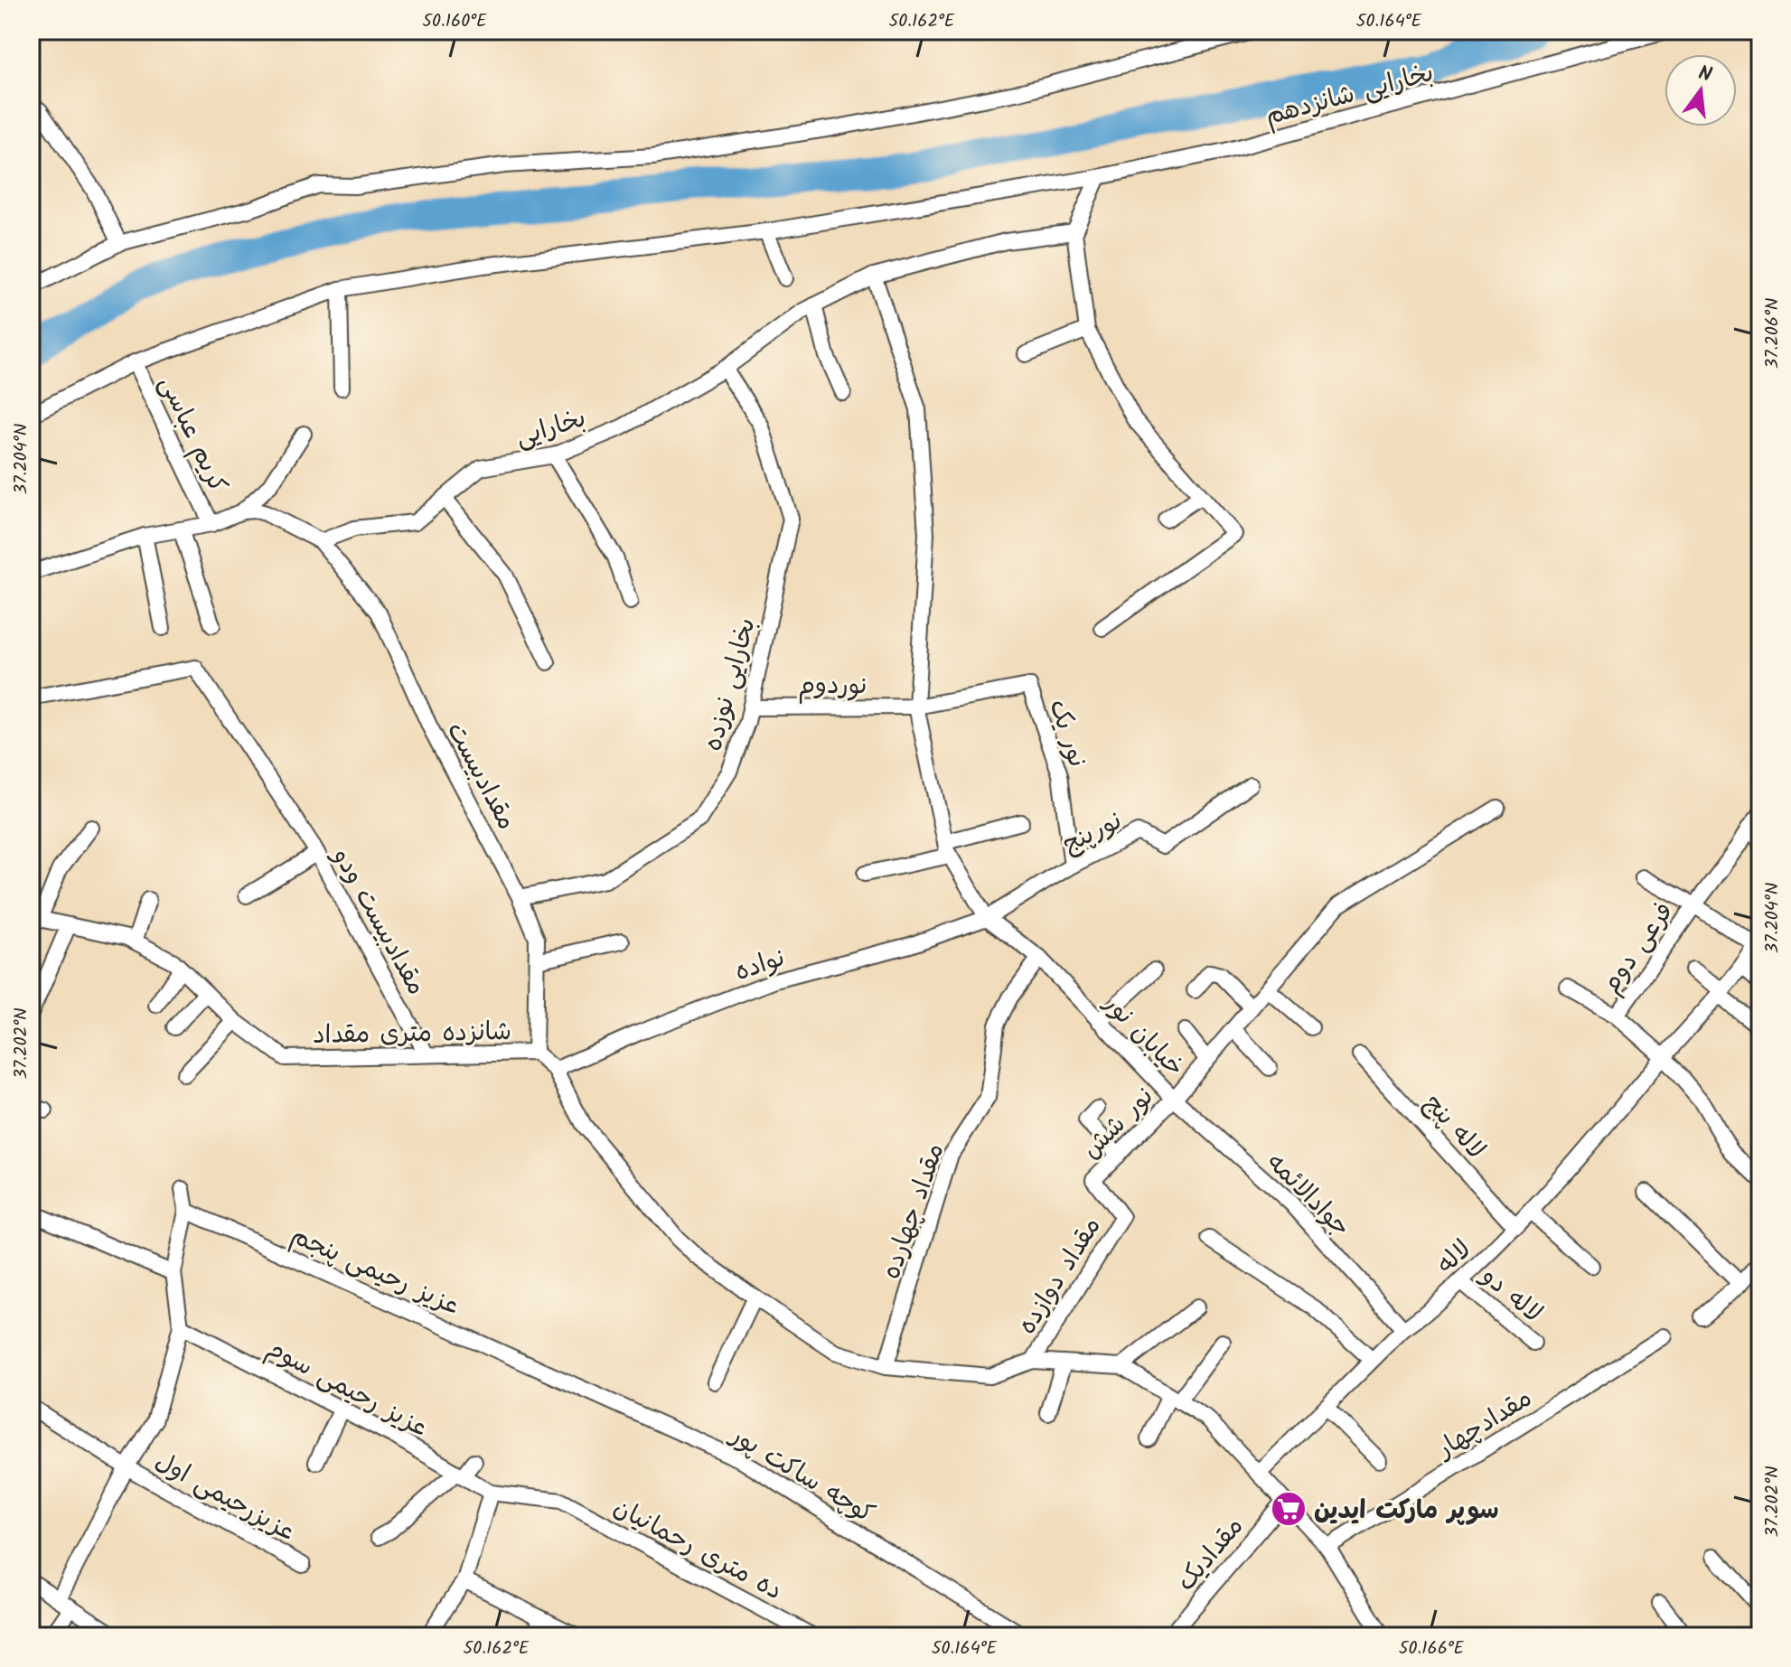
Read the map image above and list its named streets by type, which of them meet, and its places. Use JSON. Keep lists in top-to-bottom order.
{
  "streets": {
    "street": [
      "بخارایی شانزدهم",
      "بخارایی",
      "کریم عباسی",
      "بخارایی نوزده",
      "نوردوم",
      "نور یک",
      "مقدادبیست",
      "نورپنج",
      "مقدادبیست ودو",
      "فرعی دوم",
      "نواده",
      "شانزده متری مقداد",
      "خیابان نور",
      "نور شش",
      "لاله پنج",
      "جوادالائمه",
      "مقداد چهارده",
      "لاله",
      "عزیز رحیمی پنجم",
      "مقداد دوازده",
      "لاله دو",
      "عزیز رحیمی سوم",
      "مقدادچهار",
      "کوچه ساکت پور",
      "عزیزرحیمی اول",
      "ده متری رحمانیان",
      "مقدادیک"
    ]
  },
  "crossings": [
    ["بخارایی شانزدهم", "کریم عباسی"],
    ["بخارایی", "بخارایی نوزده"],
    ["بخارایی", "مقدادبیست"],
    ["بخارایی", "خیابان نور"],
    ["بخارایی نوزده", "نوردوم"],
    ["بخارایی نوزده", "مقدادبیست"],
    ["نوردوم", "نور یک"],
    ["نوردوم", "خیابان نور"],
    ["نور یک", "نورپنج"],
    ["نور یک", "خیابان نور"],
    ["مقدادبیست", "شانزده متری مقداد"],
    ["نورپنج", "نواده"],
    ["نورپنج", "خیابان نور"],
    ["مقدادبیست ودو", "شانزده متری مقداد"],
    ["نواده", "شانزده متری مقداد"],
    ["نواده", "خیابان نور"],
    ["شانزده متری مقداد", "مقداد چهارده"],
    ["شانزده متری مقداد", "لاله"],
    ["شانزده متری مقداد", "مقداد دوازده"],
    ["شانزده متری مقداد", "مقدادچهار"],
    ["شانزده متری مقداد", "مقدادیک"],
    ["خیابان نور", "نور شش"],
    ["خیابان نور", "جوادالائمه"],
    ["خیابان نور", "مقداد چهارده"],
    ["نور شش", "جوادالائمه"],
    ["نور شش", "مقداد دوازده"],
    ["لاله پنج", "لاله"],
    ["جوادالائمه", "لاله"],
    ["لاله", "لاله دو"],
    ["عزیز رحیمی پنجم", "کوچه ساکت پور"],
    ["عزیز رحیمی سوم", "ده متری رحمانیان"]
  ],
  "places": {
    "supermarket": ["سوپر مارکت ایدین"]
  },
  "north": "top",
  "coordinates": [
    "50.160°E",
    "50.162°E",
    "50.164°E",
    "37.206°N",
    "37.204°N",
    "37.202°N",
    "50.166°E"
  ]
}
